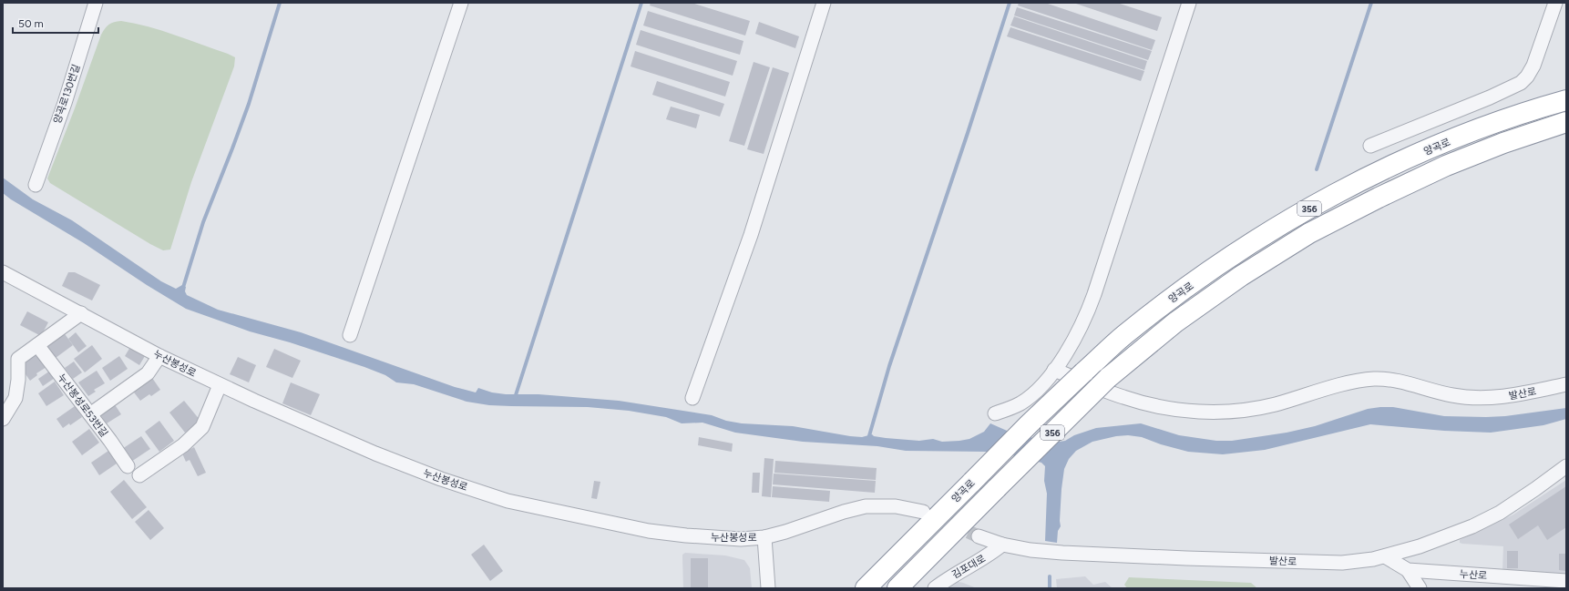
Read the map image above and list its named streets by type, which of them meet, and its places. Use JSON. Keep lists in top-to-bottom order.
{
  "streets": {
    "highway": ["양곡로", "356"],
    "street": [
      "양곡로130번길",
      "누산봉성로",
      "발산로",
      "누산봉성로53번길",
      "김포대로",
      "누산로"
    ]
  },
  "crossings": [
    ["발산로", "김포대로"],
    ["발산로", "누산로"]
  ],
  "scale_bar": "50 m"
}
